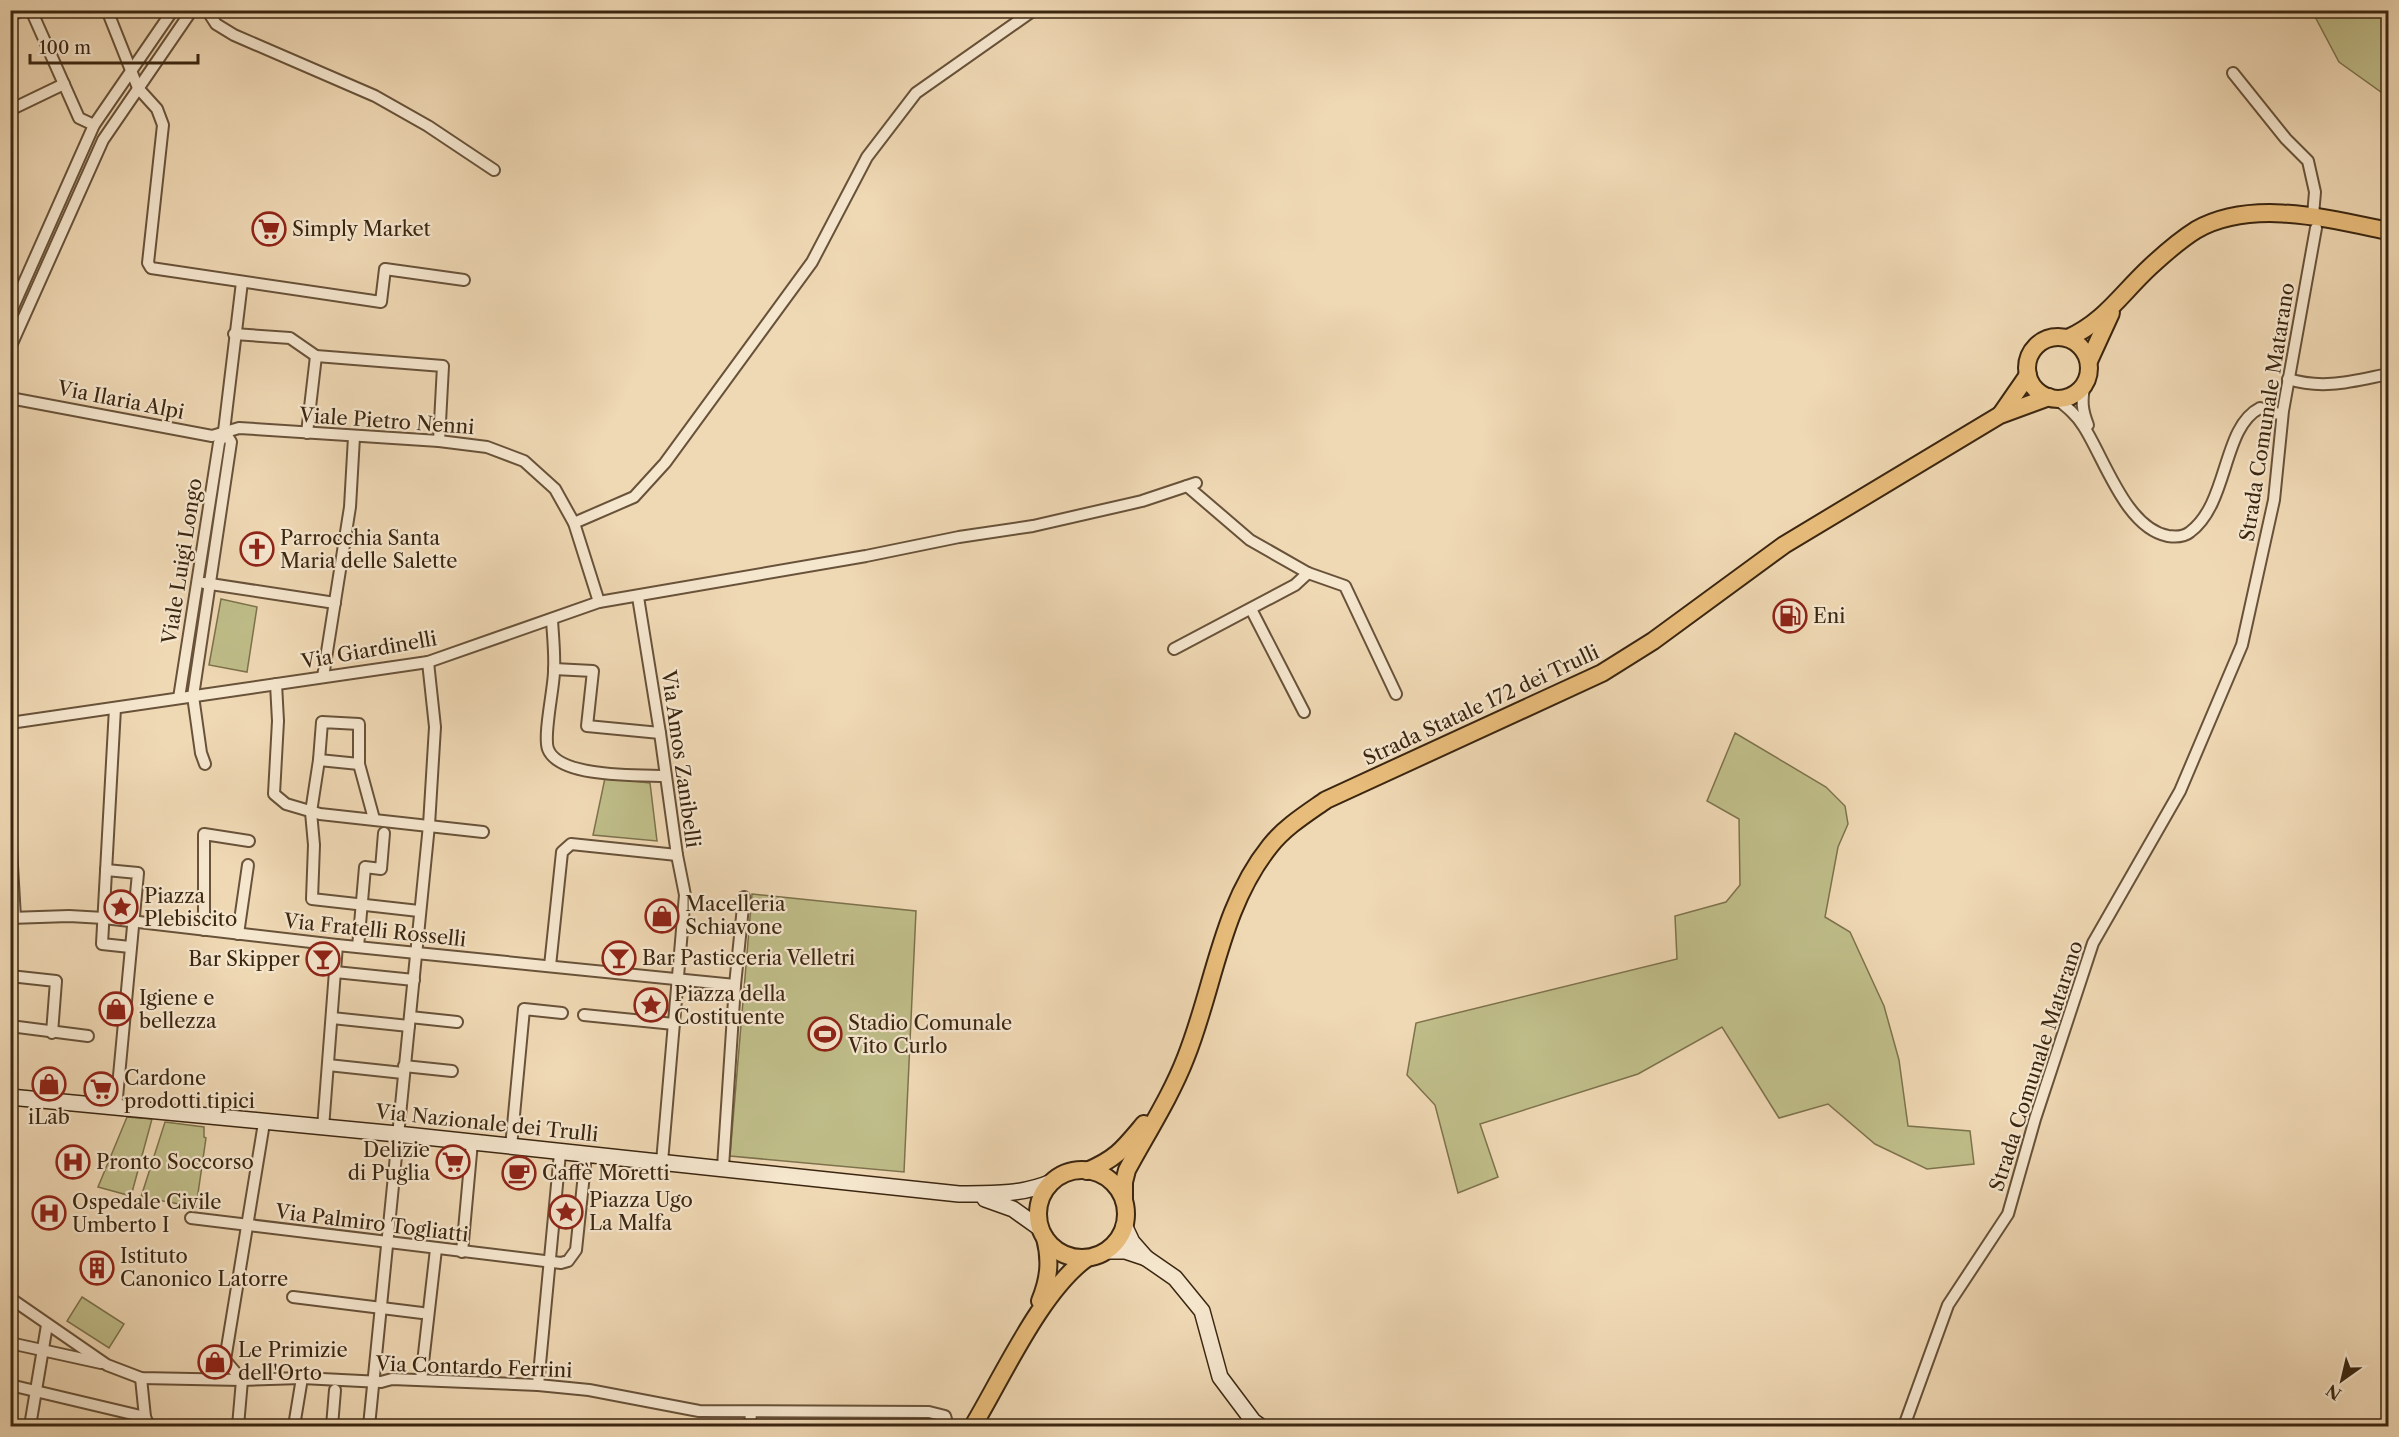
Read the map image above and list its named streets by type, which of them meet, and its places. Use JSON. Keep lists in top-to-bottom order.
{
  "streets": {
    "main road": ["Strada Statale 172 dei Trulli"],
    "street": [
      "Via Ilaria Alpi",
      "Strada Comunale Matarano",
      "Viale Pietro Nenni",
      "Viale Luigi Longo",
      "Via Giardinelli",
      "Via Amos Zanibelli",
      "Via Fratelli Rosselli",
      "Via Nazionale dei Trulli",
      "Via Palmiro Togliatti",
      "Via Contardo Ferrini"
    ]
  },
  "crossings": [
    ["Via Ilaria Alpi", "Viale Pietro Nenni"],
    ["Via Ilaria Alpi", "Viale Luigi Longo"],
    ["Viale Pietro Nenni", "Viale Luigi Longo"],
    ["Viale Pietro Nenni", "Via Giardinelli"],
    ["Viale Luigi Longo", "Via Giardinelli"],
    ["Via Giardinelli", "Via Amos Zanibelli"],
    ["Strada Statale 172 dei Trulli", "Via Nazionale dei Trulli"],
    ["Via Amos Zanibelli", "Via Fratelli Rosselli"]
  ],
  "places": {
    "supermarket": ["Simply Market", "Cardone prodotti tipici", "Delizie di Puglia"],
    "church": ["Parrocchia Santa Maria delle Salette"],
    "fuel station": ["Eni"],
    "place": ["Piazza Plebiscito", "Piazza della Costituente", "Piazza Ugo La Malfa"],
    "shop": [
      "Macelleria Schiavone",
      "Igiene e bellezza",
      "iLab",
      "Le Primizie dell'Orto"
    ],
    "bar": ["Bar Pasticceria Velletri", "Bar Skipper"],
    "sports": ["Stadio Comunale Vito Curlo"],
    "hospital": ["Pronto Soccorso", "Ospedale Civile Umberto I"],
    "cafe": ["Caffè Moretti"],
    "building": ["Istituto Canonico Latorre"]
  },
  "scale_bar": "100 m",
  "north": "bottom left"
}
